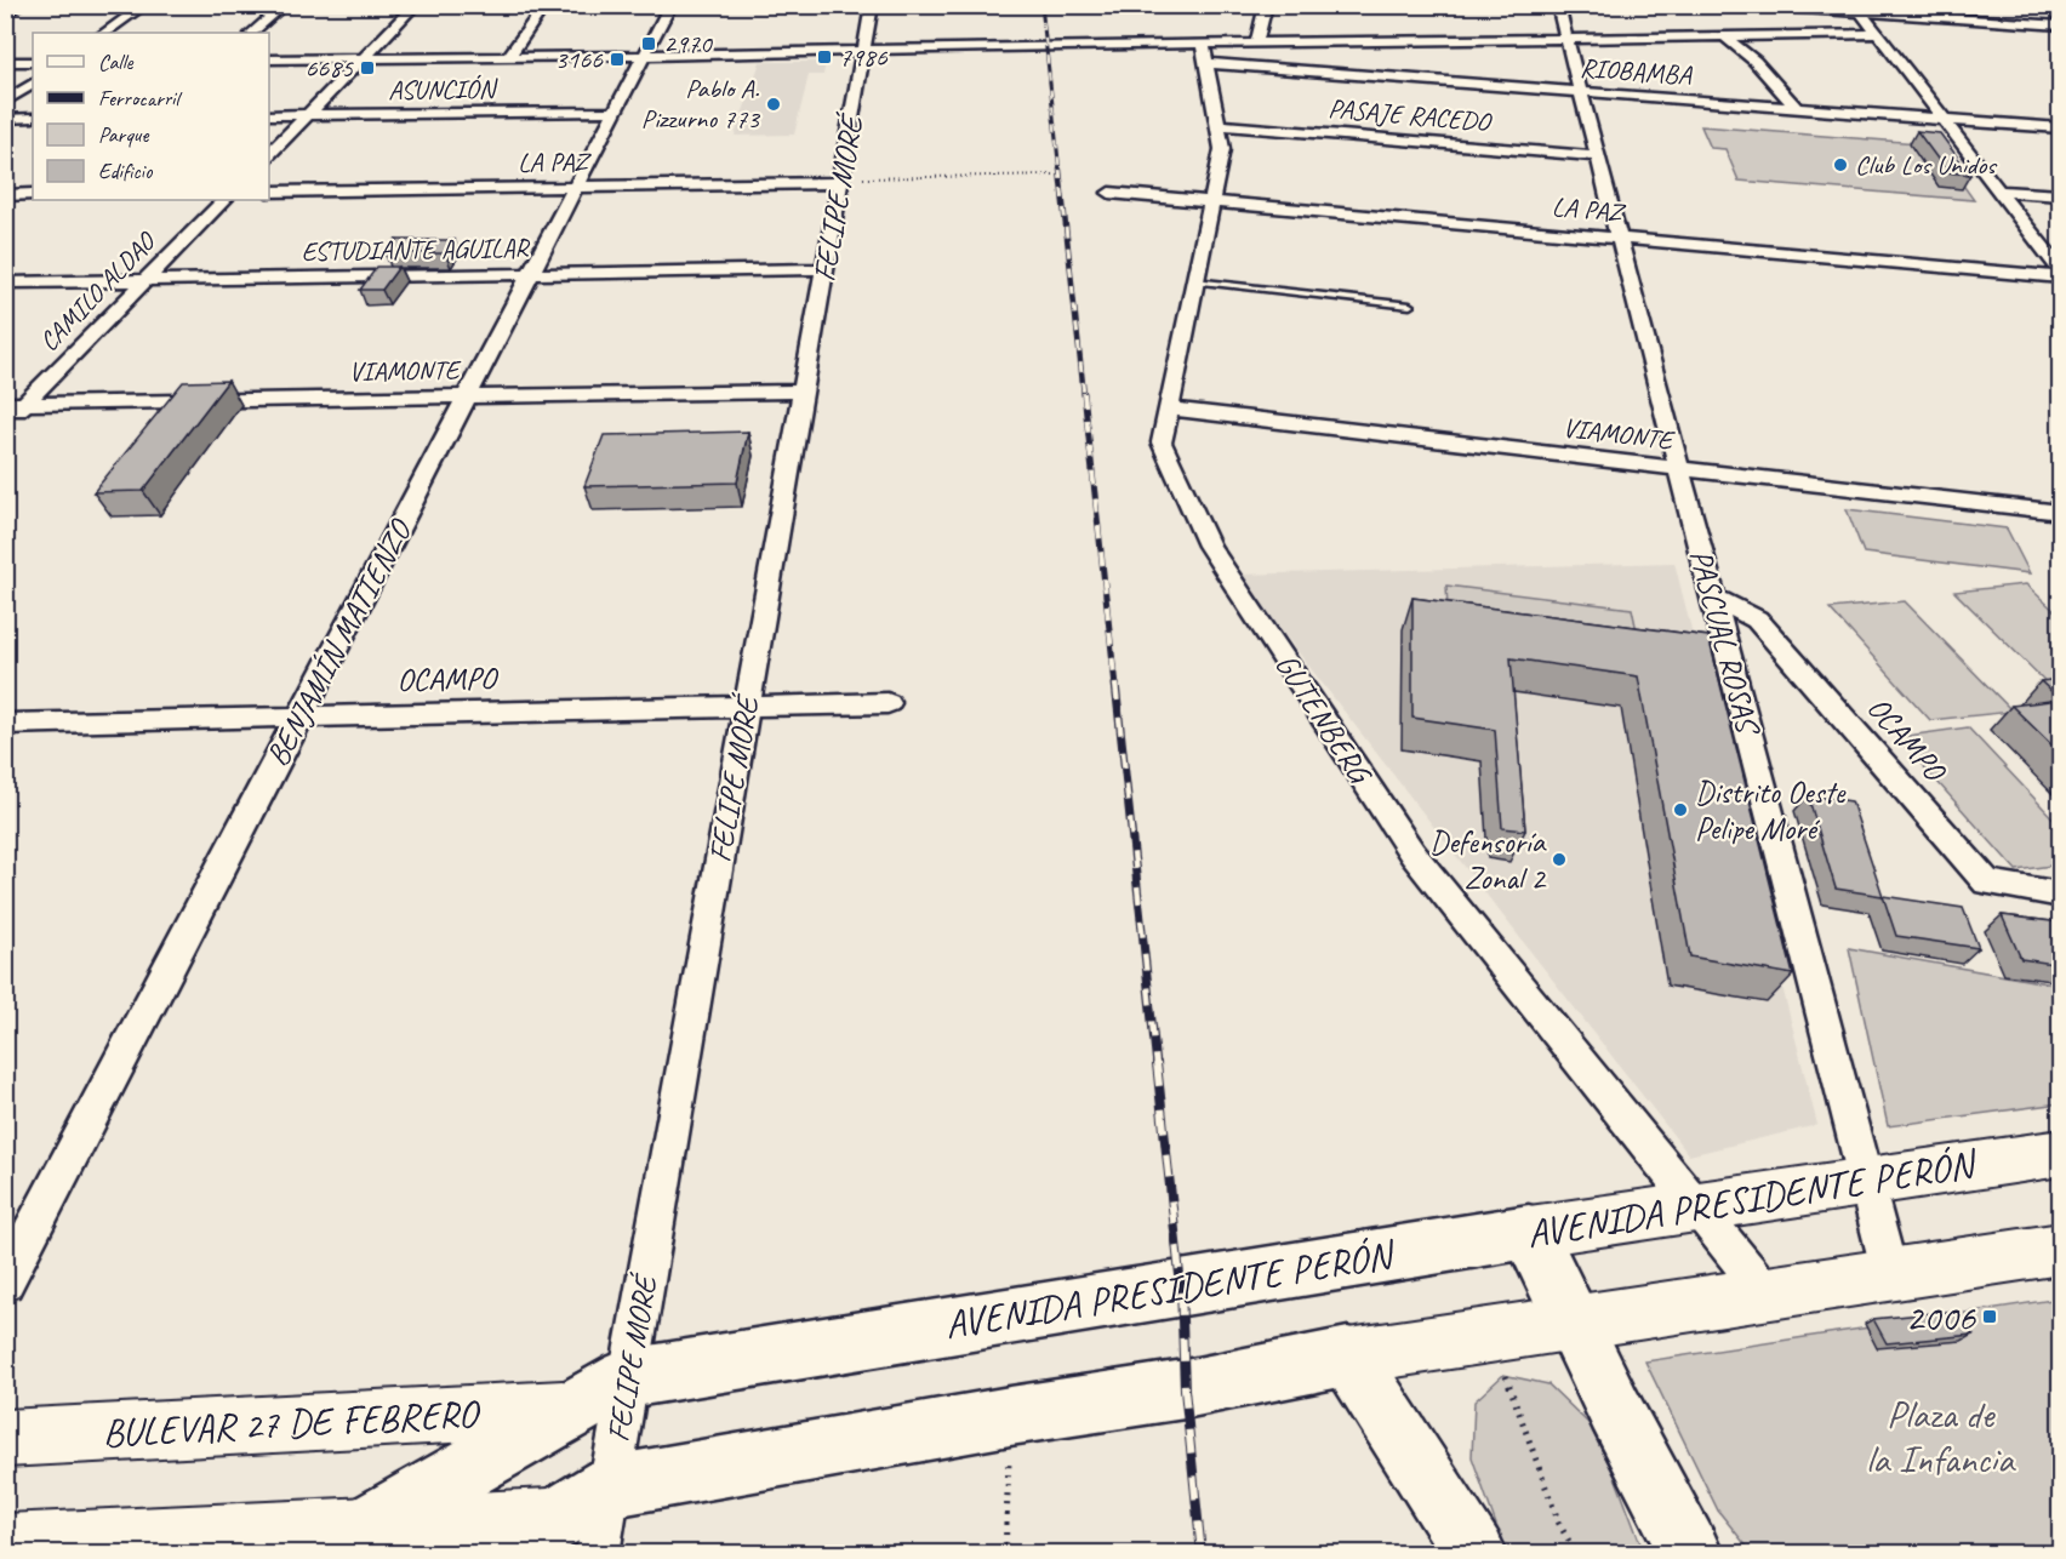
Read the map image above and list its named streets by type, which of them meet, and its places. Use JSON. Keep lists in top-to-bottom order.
{
  "streets": {
    "main road": ["AVENIDA PRESIDENTE PERÓN", "BULEVAR 27 DE FEBRERO"],
    "street": [
      "RIOBAMBA",
      "ASUNCIÓN",
      "PASAJE RACEDO",
      "LA PAZ",
      "FELIPE MORÉ",
      "ESTUDIANTE AGUILAR",
      "CAMILO ALDAO",
      "VIAMONTE",
      "PASCUAL ROSAS",
      "BENJAMÍN MATIENZO",
      "OCAMPO",
      "GUTENBERG"
    ]
  },
  "crossings": [
    ["RIOBAMBA", "PASCUAL ROSAS"],
    ["RIOBAMBA", "GUTENBERG"],
    ["ASUNCIÓN", "BENJAMÍN MATIENZO"],
    ["PASAJE RACEDO", "PASCUAL ROSAS"],
    ["PASAJE RACEDO", "GUTENBERG"],
    ["LA PAZ", "FELIPE MORÉ"],
    ["LA PAZ", "PASCUAL ROSAS"],
    ["LA PAZ", "BENJAMÍN MATIENZO"],
    ["LA PAZ", "GUTENBERG"],
    ["FELIPE MORÉ", "ESTUDIANTE AGUILAR"],
    ["FELIPE MORÉ", "VIAMONTE"],
    ["FELIPE MORÉ", "OCAMPO"],
    ["FELIPE MORÉ", "AVENIDA PRESIDENTE PERÓN"],
    ["ESTUDIANTE AGUILAR", "CAMILO ALDAO"],
    ["ESTUDIANTE AGUILAR", "BENJAMÍN MATIENZO"],
    ["CAMILO ALDAO", "VIAMONTE"],
    ["VIAMONTE", "PASCUAL ROSAS"],
    ["VIAMONTE", "BENJAMÍN MATIENZO"],
    ["VIAMONTE", "GUTENBERG"],
    ["PASCUAL ROSAS", "OCAMPO"],
    ["PASCUAL ROSAS", "AVENIDA PRESIDENTE PERÓN"],
    ["BENJAMÍN MATIENZO", "OCAMPO"],
    ["GUTENBERG", "AVENIDA PRESIDENTE PERÓN"],
    ["AVENIDA PRESIDENTE PERÓN", "BULEVAR 27 DE FEBRERO"]
  ],
  "parks": ["Plaza de la Infancia"],
  "places": {
    "transit": [
      "2970",
      "7986",
      "3166",
      "6685",
      "2006"
    ],
    "other": [
      "Pablo A. Pizzurno 773",
      "Club Los Unidos",
      "Distrito Oeste Pelipe Moré",
      "Defensoría Zonal 2"
    ]
  },
  "legend": [
    "Calle",
    "Ferrocarril",
    "Parque",
    "Edificio"
  ]
}
